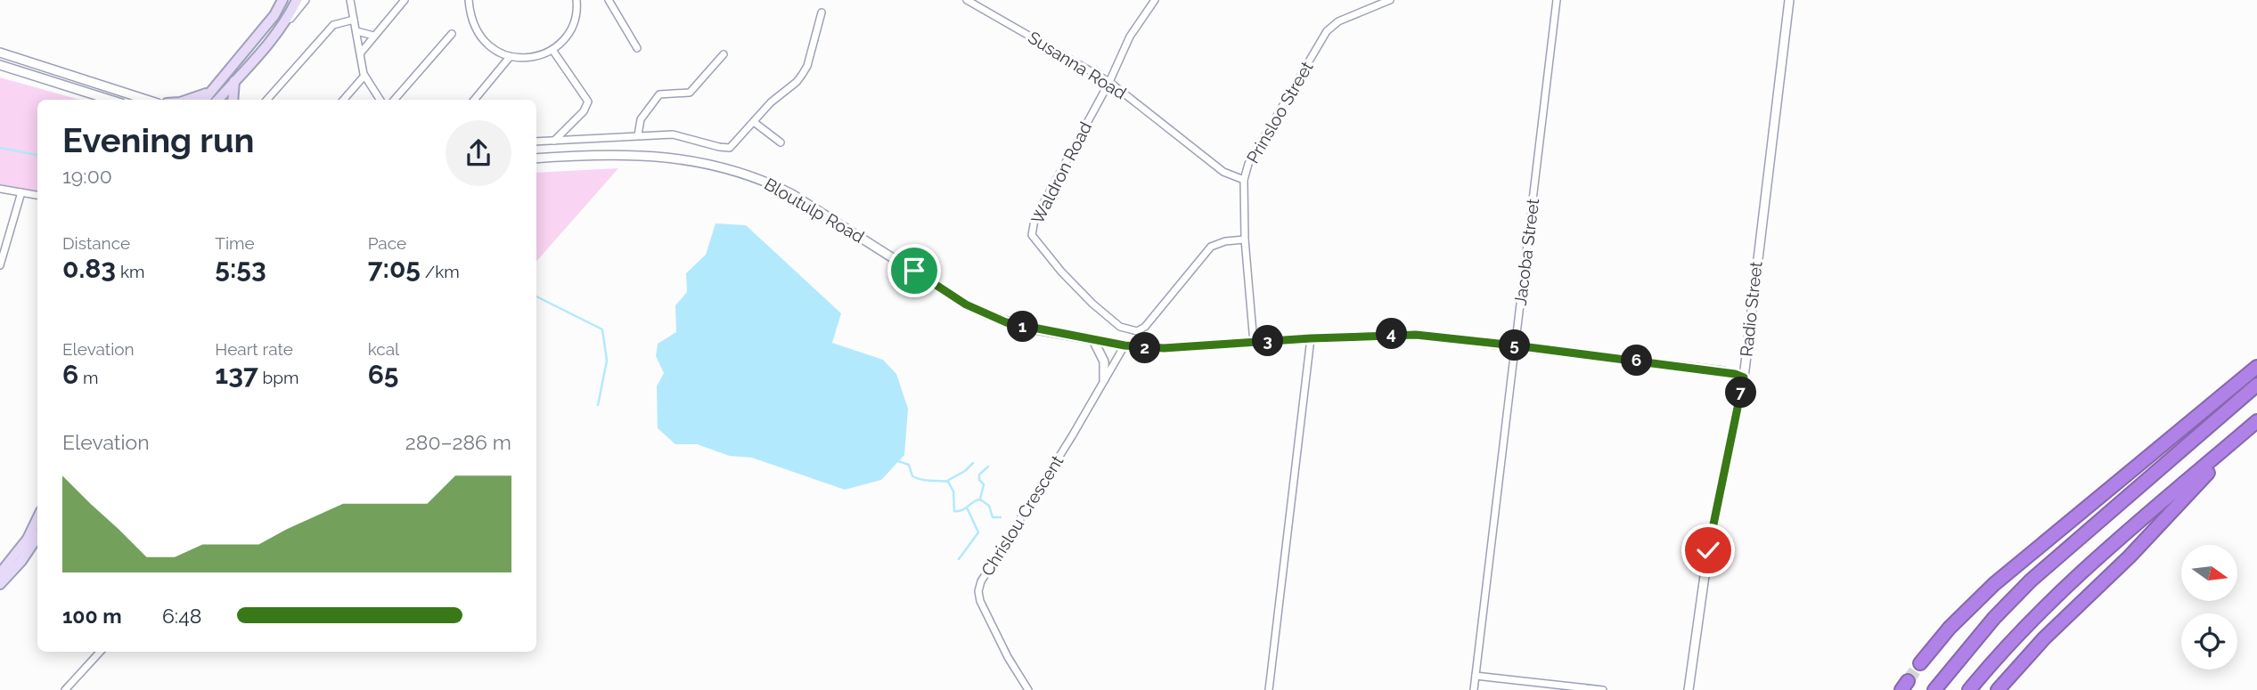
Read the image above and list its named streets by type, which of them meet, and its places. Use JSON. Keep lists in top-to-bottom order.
{
  "streets": {
    "street": [
      "Susanna Road",
      "Prinsloo Street",
      "Waldron Road",
      "Bloutulp Road",
      "Jacoba Street",
      "Radio Street",
      "Chrislou Crescent"
    ]
  },
  "crossings": [
    ["Susanna Road", "Prinsloo Street"],
    ["Susanna Road", "Waldron Road"],
    ["Prinsloo Street", "Waldron Road"],
    ["Prinsloo Street", "Bloutulp Road"],
    ["Bloutulp Road", "Jacoba Street"],
    ["Bloutulp Road", "Radio Street"],
    ["Bloutulp Road", "Chrislou Crescent"]
  ],
  "north": "right",
  "page": {
    "heading": ["Evening run", "19:00"],
    "stats": [
      ["Distance", "0.83 km"],
      ["Time", "5:53"],
      ["Pace", "7:05 /km"],
      ["Elevation", "6 m"],
      ["Heart rate", "137 bpm"],
      ["kcal", "65"]
    ],
    "pins": [
      "1",
      "4",
      "3",
      "5",
      "2",
      "6",
      "7"
    ],
    "chart": ["Elevation", "280–286 m"],
    "list": [
      {
        "name": "100 m",
        "note": "6:48"
      }
    ]
  }
}
